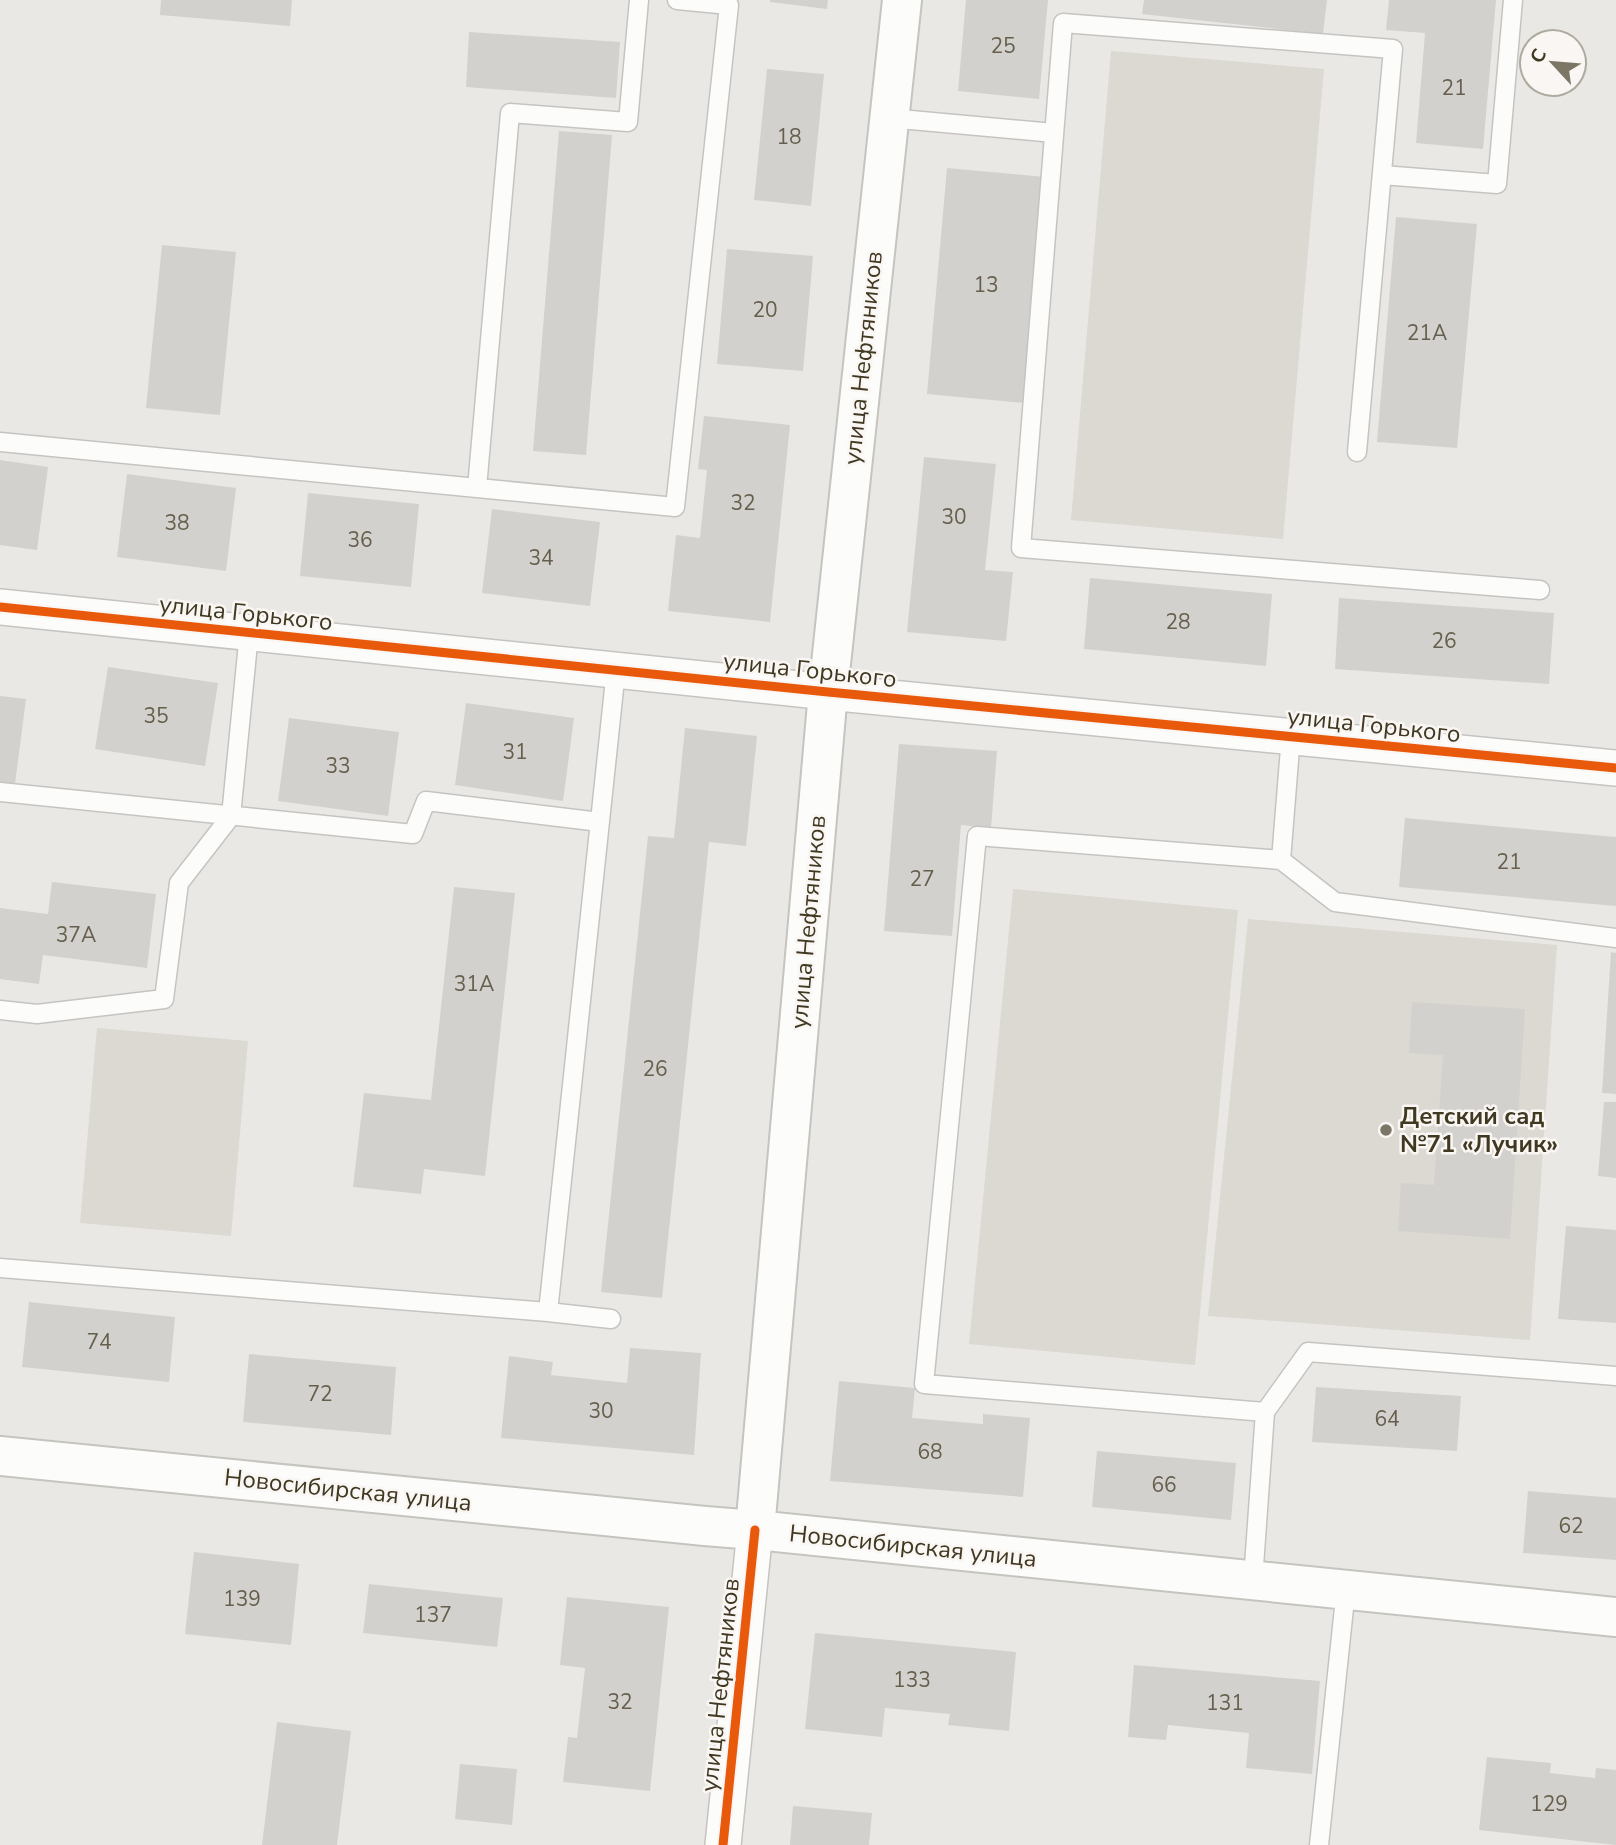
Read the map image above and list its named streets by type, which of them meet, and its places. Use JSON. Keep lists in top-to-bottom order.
{
  "streets": {
    "main road": ["улица Нефтяников", "Новосибирская улица"],
    "street": ["улица Горького"]
  },
  "crossings": [
    ["улица Нефтяников", "улица Горького"],
    ["улица Нефтяников", "Новосибирская улица"]
  ],
  "places": ["Детский сад №71 «Лучик»"],
  "house_numbers": [
    "25",
    "21",
    "18",
    "13",
    "20",
    "21А",
    "32",
    "30",
    "38",
    "36",
    "34",
    "28",
    "26",
    "35",
    "31",
    "33",
    "21",
    "27",
    "37А",
    "31А",
    "26",
    "74",
    "72",
    "30",
    "64",
    "68",
    "66",
    "62",
    "139",
    "137",
    "133",
    "32",
    "131",
    "129"
  ],
  "north": "top left"
}
